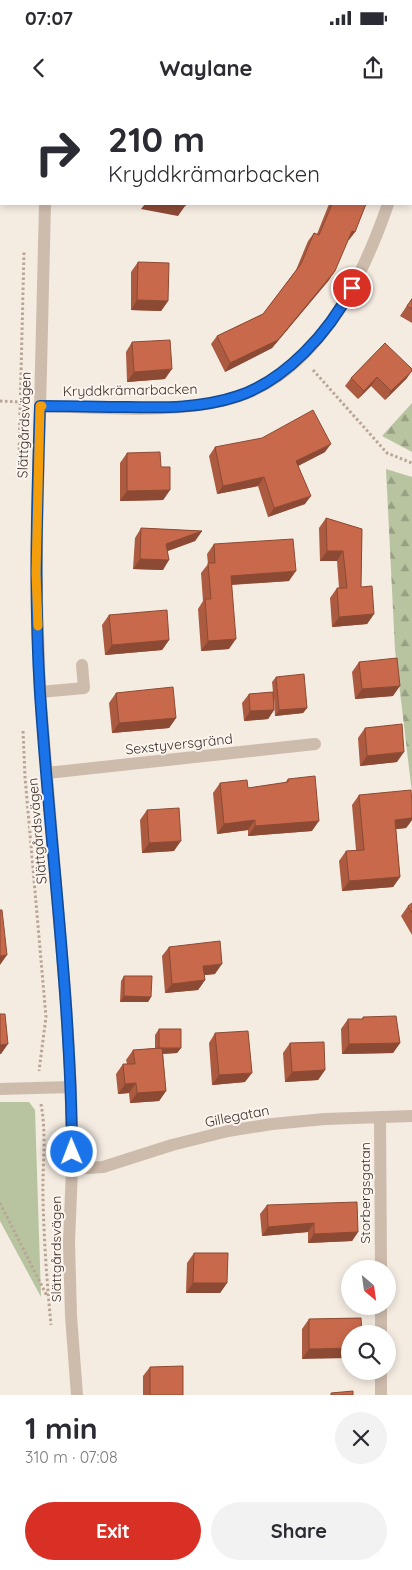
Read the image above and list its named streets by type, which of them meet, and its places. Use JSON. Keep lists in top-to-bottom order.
{
  "streets": {
    "street": [
      "Kryddkrämarbacken",
      "Slättgårdsvägen",
      "Sexstyversgränd",
      "Gillegatan",
      "Storbergsgatan"
    ]
  },
  "crossings": [
    ["Kryddkrämarbacken", "Slättgårdsvägen"],
    ["Slättgårdsvägen", "Sexstyversgränd"],
    ["Slättgårdsvägen", "Gillegatan"],
    ["Gillegatan", "Storbergsgatan"]
  ],
  "north": "bottom right",
  "page": {
    "status": "07:07",
    "header": "Waylane",
    "turn": ["210 m", "Kryddkrämarbacken"],
    "heading": ["1 min", "310 m · 07:08"],
    "buttons": ["Exit", "Share"]
  }
}
